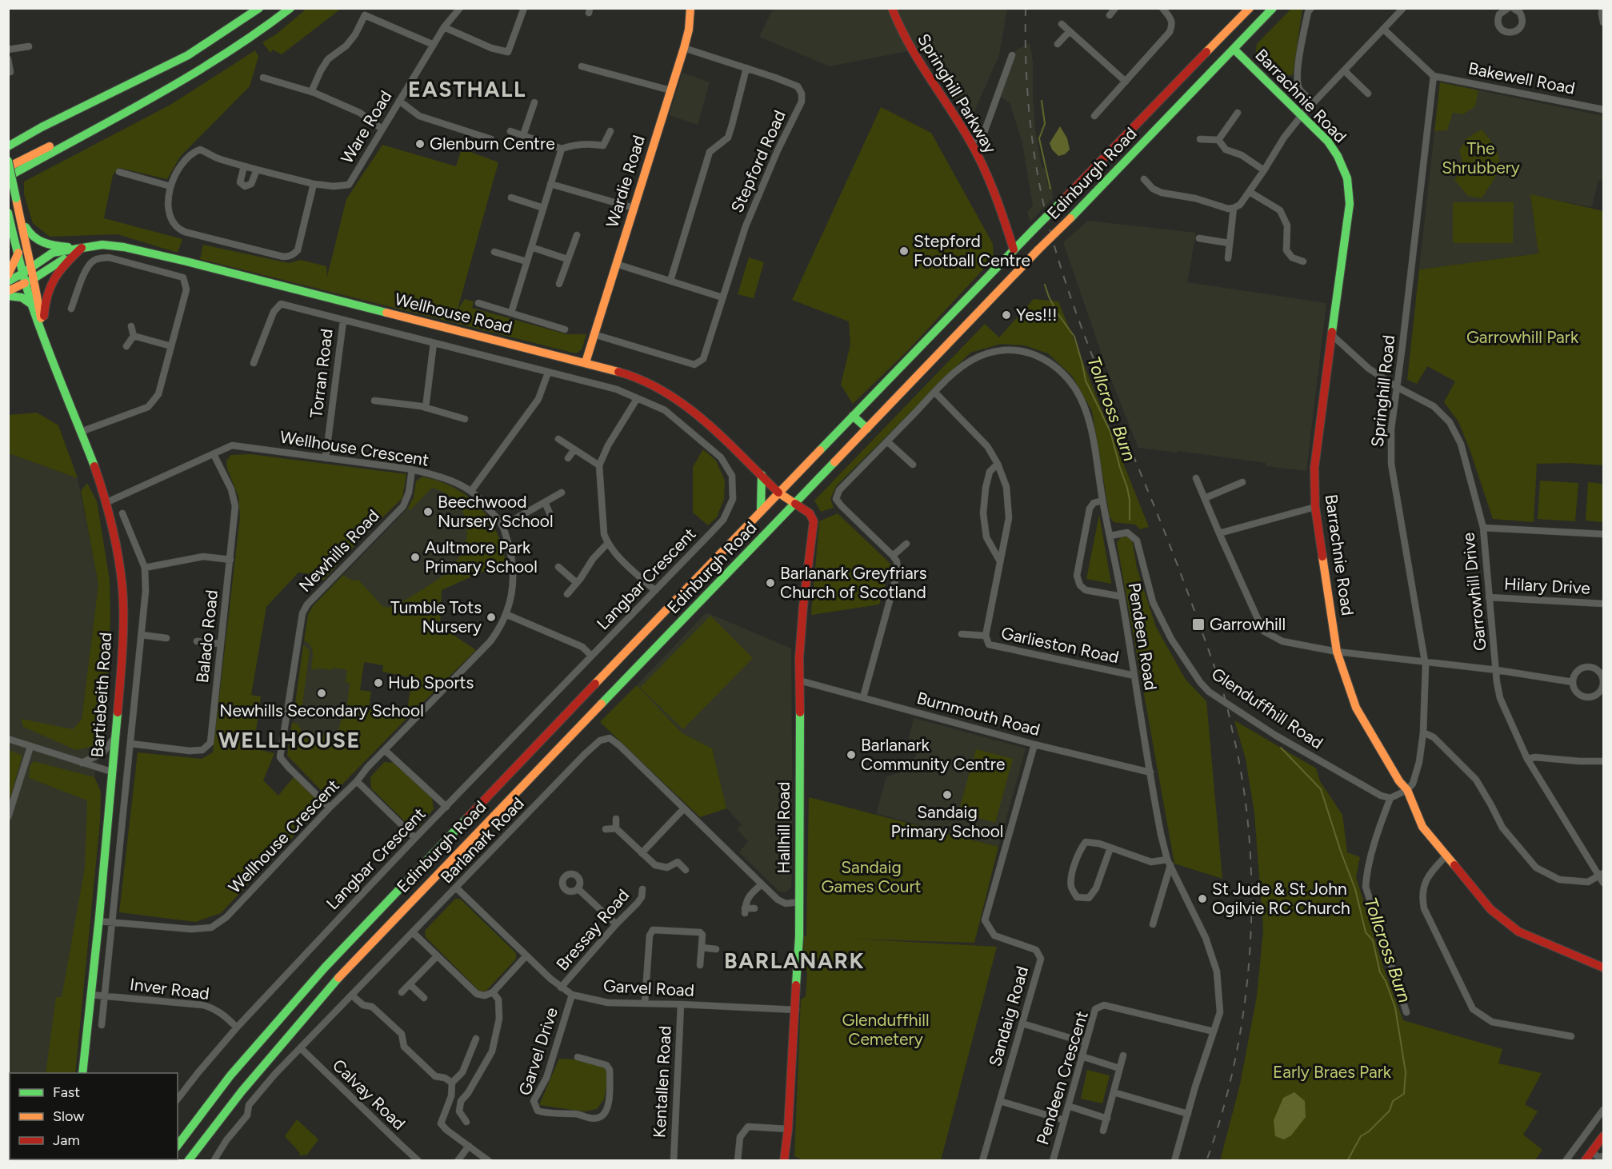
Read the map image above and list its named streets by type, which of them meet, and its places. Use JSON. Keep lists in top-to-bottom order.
{
  "streets": {
    "main road": [
      "Springhill Parkway",
      "Barrachnie Road",
      "Edinburgh Road",
      "Wardie Road",
      "Wellhouse Road",
      "Bartiebeith Road",
      "Hallhill Road"
    ],
    "street": [
      "Bakewell Road",
      "Ware Road",
      "Stepford Road",
      "Torran Road",
      "Springhill Road",
      "Wellhouse Crescent",
      "Newhills Road",
      "Langbar Crescent",
      "Hilary Drive",
      "Garrowhill Drive",
      "Balado Road",
      "Pendeen Road",
      "Garlieston Road",
      "Glenduffhill Road",
      "Burnmouth Road",
      "Barlanark Road",
      "Bressay Road",
      "Garvel Road",
      "Inver Road",
      "Sandaig Road",
      "Garvel Drive",
      "Pendeen Crescent",
      "Kentallen Road",
      "Calvay Road"
    ]
  },
  "crossings": [
    ["Bakewell Road", "Springhill Road"],
    ["Springhill Parkway", "Edinburgh Road"],
    ["Barrachnie Road", "Edinburgh Road"],
    ["Barrachnie Road", "Springhill Road"],
    ["Barrachnie Road", "Garrowhill Drive"],
    ["Stepford Road", "Wardie Road"],
    ["Edinburgh Road", "Wellhouse Road"],
    ["Edinburgh Road", "Hallhill Road"],
    ["Wardie Road", "Wellhouse Road"],
    ["Wellhouse Road", "Bartiebeith Road"],
    ["Wellhouse Road", "Hallhill Road"],
    ["Torran Road", "Wellhouse Crescent"],
    ["Torran Road", "Langbar Crescent"],
    ["Springhill Road", "Garrowhill Drive"],
    ["Wellhouse Crescent", "Newhills Road"],
    ["Wellhouse Crescent", "Balado Road"],
    ["Wellhouse Crescent", "Bartiebeith Road"],
    ["Langbar Crescent", "Inver Road"],
    ["Hilary Drive", "Garrowhill Drive"],
    ["Balado Road", "Bartiebeith Road"],
    ["Pendeen Road", "Garlieston Road"],
    ["Pendeen Road", "Glenduffhill Road"],
    ["Pendeen Road", "Burnmouth Road"],
    ["Pendeen Road", "Pendeen Crescent"],
    ["Bartiebeith Road", "Inver Road"],
    ["Burnmouth Road", "Hallhill Road"],
    ["Burnmouth Road", "Sandaig Road"],
    ["Hallhill Road", "Barlanark Road"],
    ["Hallhill Road", "Garvel Road"],
    ["Barlanark Road", "Garvel Road"],
    ["Barlanark Road", "Calvay Road"],
    ["Bressay Road", "Garvel Road"],
    ["Garvel Road", "Garvel Drive"],
    ["Garvel Road", "Kentallen Road"]
  ],
  "districts": ["EASTHALL", "WELLHOUSE", "BARLANARK"],
  "water": ["Tollcross Burn"],
  "parks": [
    "The Shrubbery",
    "Garrowhill Park",
    "Sandaig Games Court",
    "Glenduffhill Cemetery",
    "Early Braes Park"
  ],
  "places": {
    "other": [
      "Glenburn Centre",
      "Stepford Football Centre",
      "Yes!!!",
      "Beechwood Nursery School",
      "Aultmore Park Primary School",
      "Barlanark Greyfriars Church of Scotland",
      "Tumble Tots Nursery",
      "Hub Sports",
      "Newhills Secondary School",
      "Barlanark Community Centre",
      "Sandaig Primary School",
      "St Jude & St John Ogilvie RC Church"
    ],
    "transit": ["Garrowhill"]
  },
  "legend": ["Fast", "Slow", "Jam"]
}
